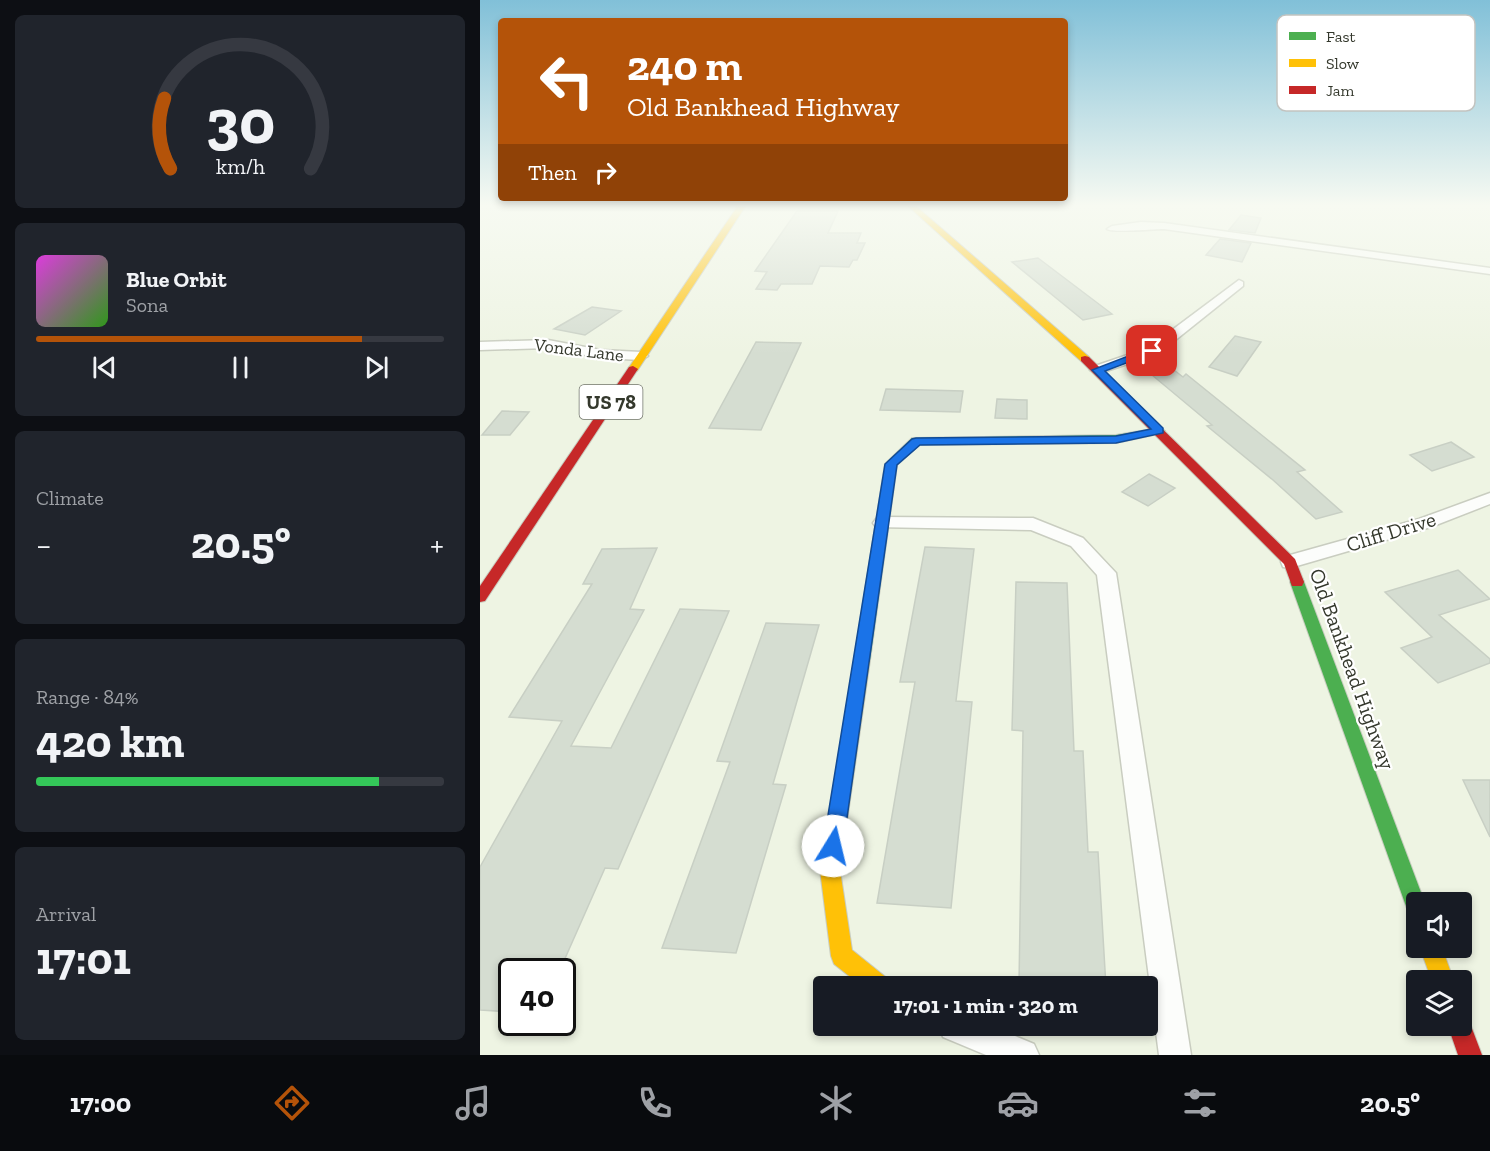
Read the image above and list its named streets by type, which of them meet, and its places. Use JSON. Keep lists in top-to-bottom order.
{
  "streets": {
    "street": [
      "Vonda Lane",
      "US 78",
      "Cliff Drive",
      "Old Bankhead Highway"
    ]
  },
  "crossings": [
    ["Vonda Lane", "US 78"],
    ["Cliff Drive", "Old Bankhead Highway"]
  ],
  "legend": ["Fast", "Slow", "Jam"],
  "page": {
    "turn": ["240 m", "Old Bankhead Highway"],
    "then": "Then",
    "song": ["Blue Orbit", "Sona"],
    "tile": [
      "Climate",
      ["Range · 84%", "420 km"],
      ["Arrival", "17:01"]
    ],
    "heat": ["−", "20.5°", "+"],
    "limit": "40",
    "trip": "17:01 · 1 min · 320 m",
    "tabs": ["17:00", "20.5°"],
    "gauge": ["30", "km/h"]
  }
}
